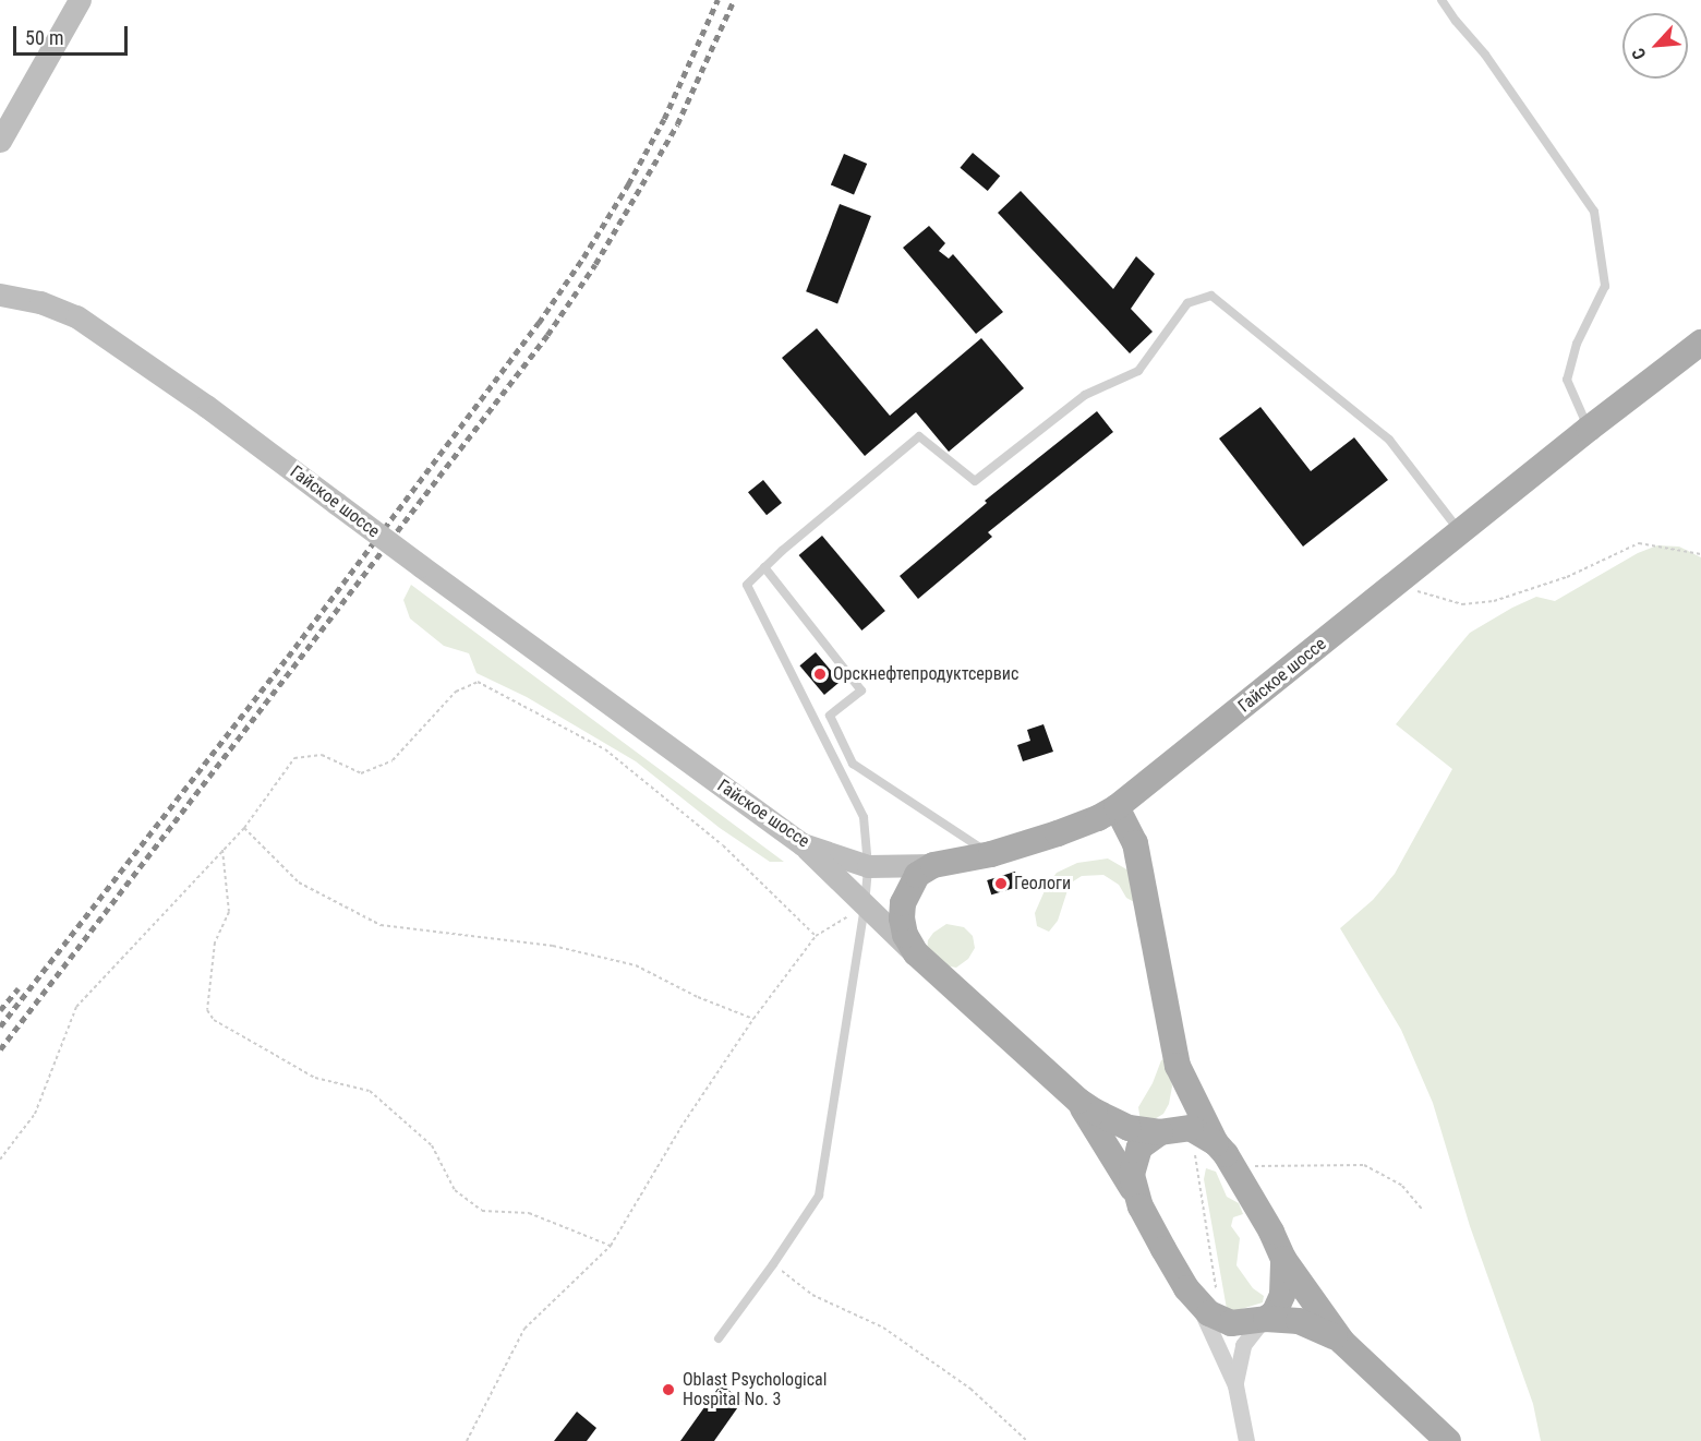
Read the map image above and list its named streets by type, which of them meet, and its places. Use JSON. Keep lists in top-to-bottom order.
{
  "streets": {
    "main road": ["Гайское шоссе"]
  },
  "places": ["Орскнефтепродуктсервис", "Геологи", "Oblast Psychological Hospital No. 3"],
  "scale_bar": "50 m",
  "north": "bottom left"
}
